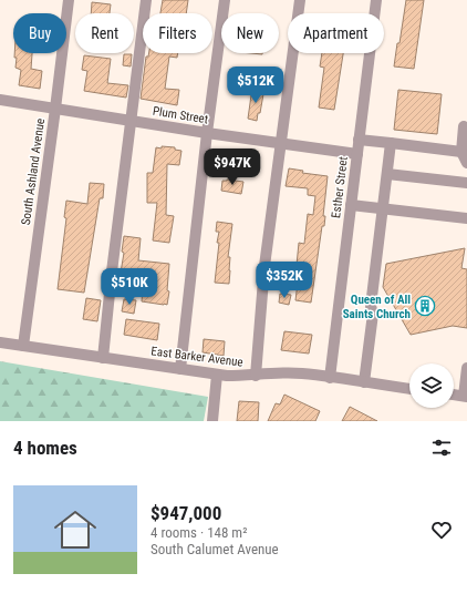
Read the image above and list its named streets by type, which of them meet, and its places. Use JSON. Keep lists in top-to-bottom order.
{
  "streets": {
    "street": [
      "Plum Street",
      "South Ashland Avenue",
      "Esther Street",
      "East Barker Avenue"
    ]
  },
  "crossings": [
    ["Plum Street", "South Ashland Avenue"],
    ["Plum Street", "Esther Street"],
    ["South Ashland Avenue", "East Barker Avenue"],
    ["Esther Street", "East Barker Avenue"]
  ],
  "places": {
    "building": ["Queen of All Saints Church"]
  },
  "page": {
    "chip": [
      "Buy",
      "Rent",
      "Filters",
      "New",
      "Apartment"
    ],
    "price": [
      "$512K",
      "$947K",
      "$352K",
      "$510K"
    ],
    "heading": "4 homes",
    "list": [
      {
        "name": "$947,000",
        "note": "4 rooms · 148 m² · South Calumet Avenue"
      }
    ]
  }
}
